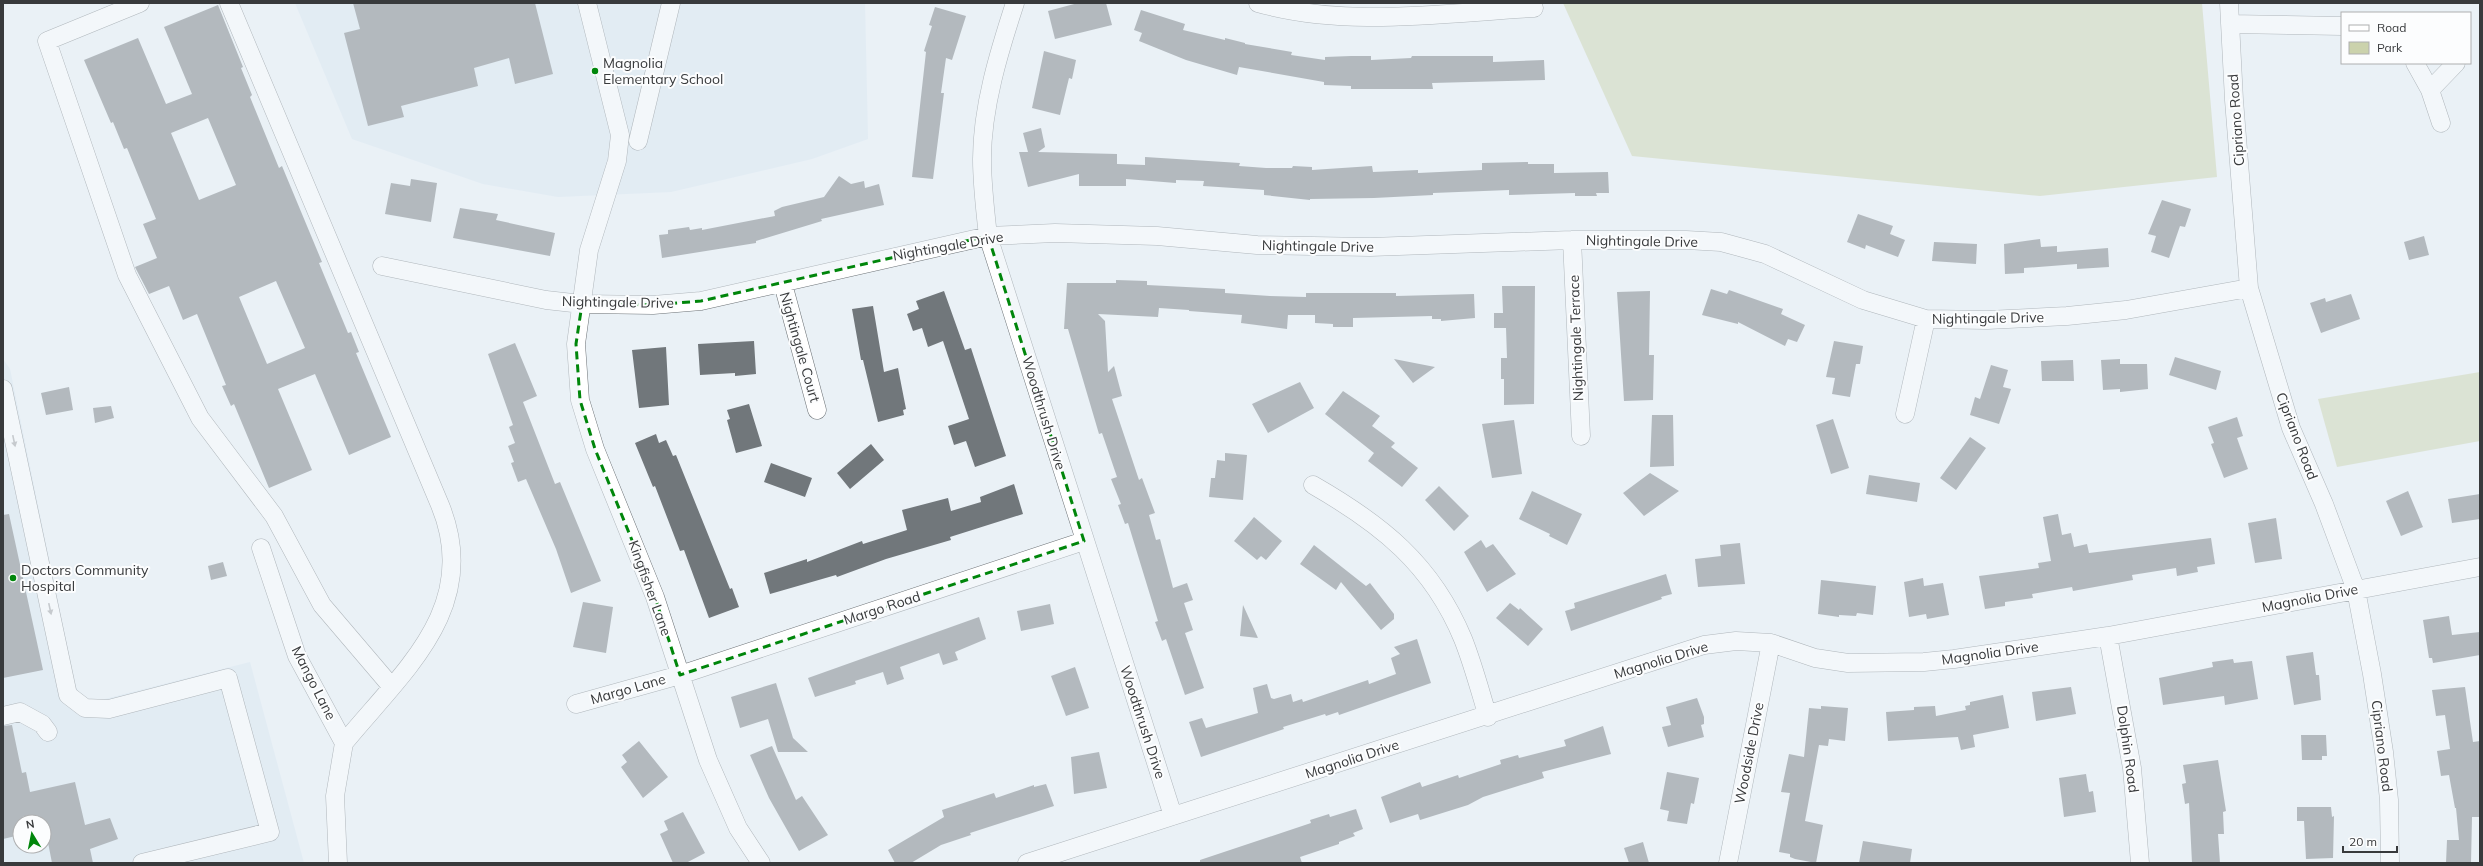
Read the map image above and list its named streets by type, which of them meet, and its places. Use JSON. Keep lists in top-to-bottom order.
{
  "streets": {
    "street": [
      "Cipriano Road",
      "Nightingale Drive",
      "Nightingale Terrace",
      "Nightingale Court",
      "Woodthrush Drive",
      "Kingfisher Lane",
      "Magnolia Drive",
      "Margo Road",
      "Mango Lane",
      "Margo Lane",
      "Dolphin Road",
      "Woodside Drive"
    ]
  },
  "crossings": [
    ["Cipriano Road", "Nightingale Drive"],
    ["Cipriano Road", "Magnolia Drive"],
    ["Nightingale Drive", "Nightingale Terrace"],
    ["Nightingale Drive", "Nightingale Court"],
    ["Nightingale Drive", "Woodthrush Drive"],
    ["Nightingale Drive", "Kingfisher Lane"],
    ["Woodthrush Drive", "Magnolia Drive"],
    ["Woodthrush Drive", "Margo Road"],
    ["Kingfisher Lane", "Margo Road"],
    ["Kingfisher Lane", "Margo Lane"],
    ["Magnolia Drive", "Dolphin Road"],
    ["Magnolia Drive", "Woodside Drive"],
    ["Margo Road", "Margo Lane"]
  ],
  "places": ["Magnolia Elementary School", "Doctors Community Hospital"],
  "legend": ["Road", "Park"],
  "scale_bar": "20 m",
  "north": "top"
}
